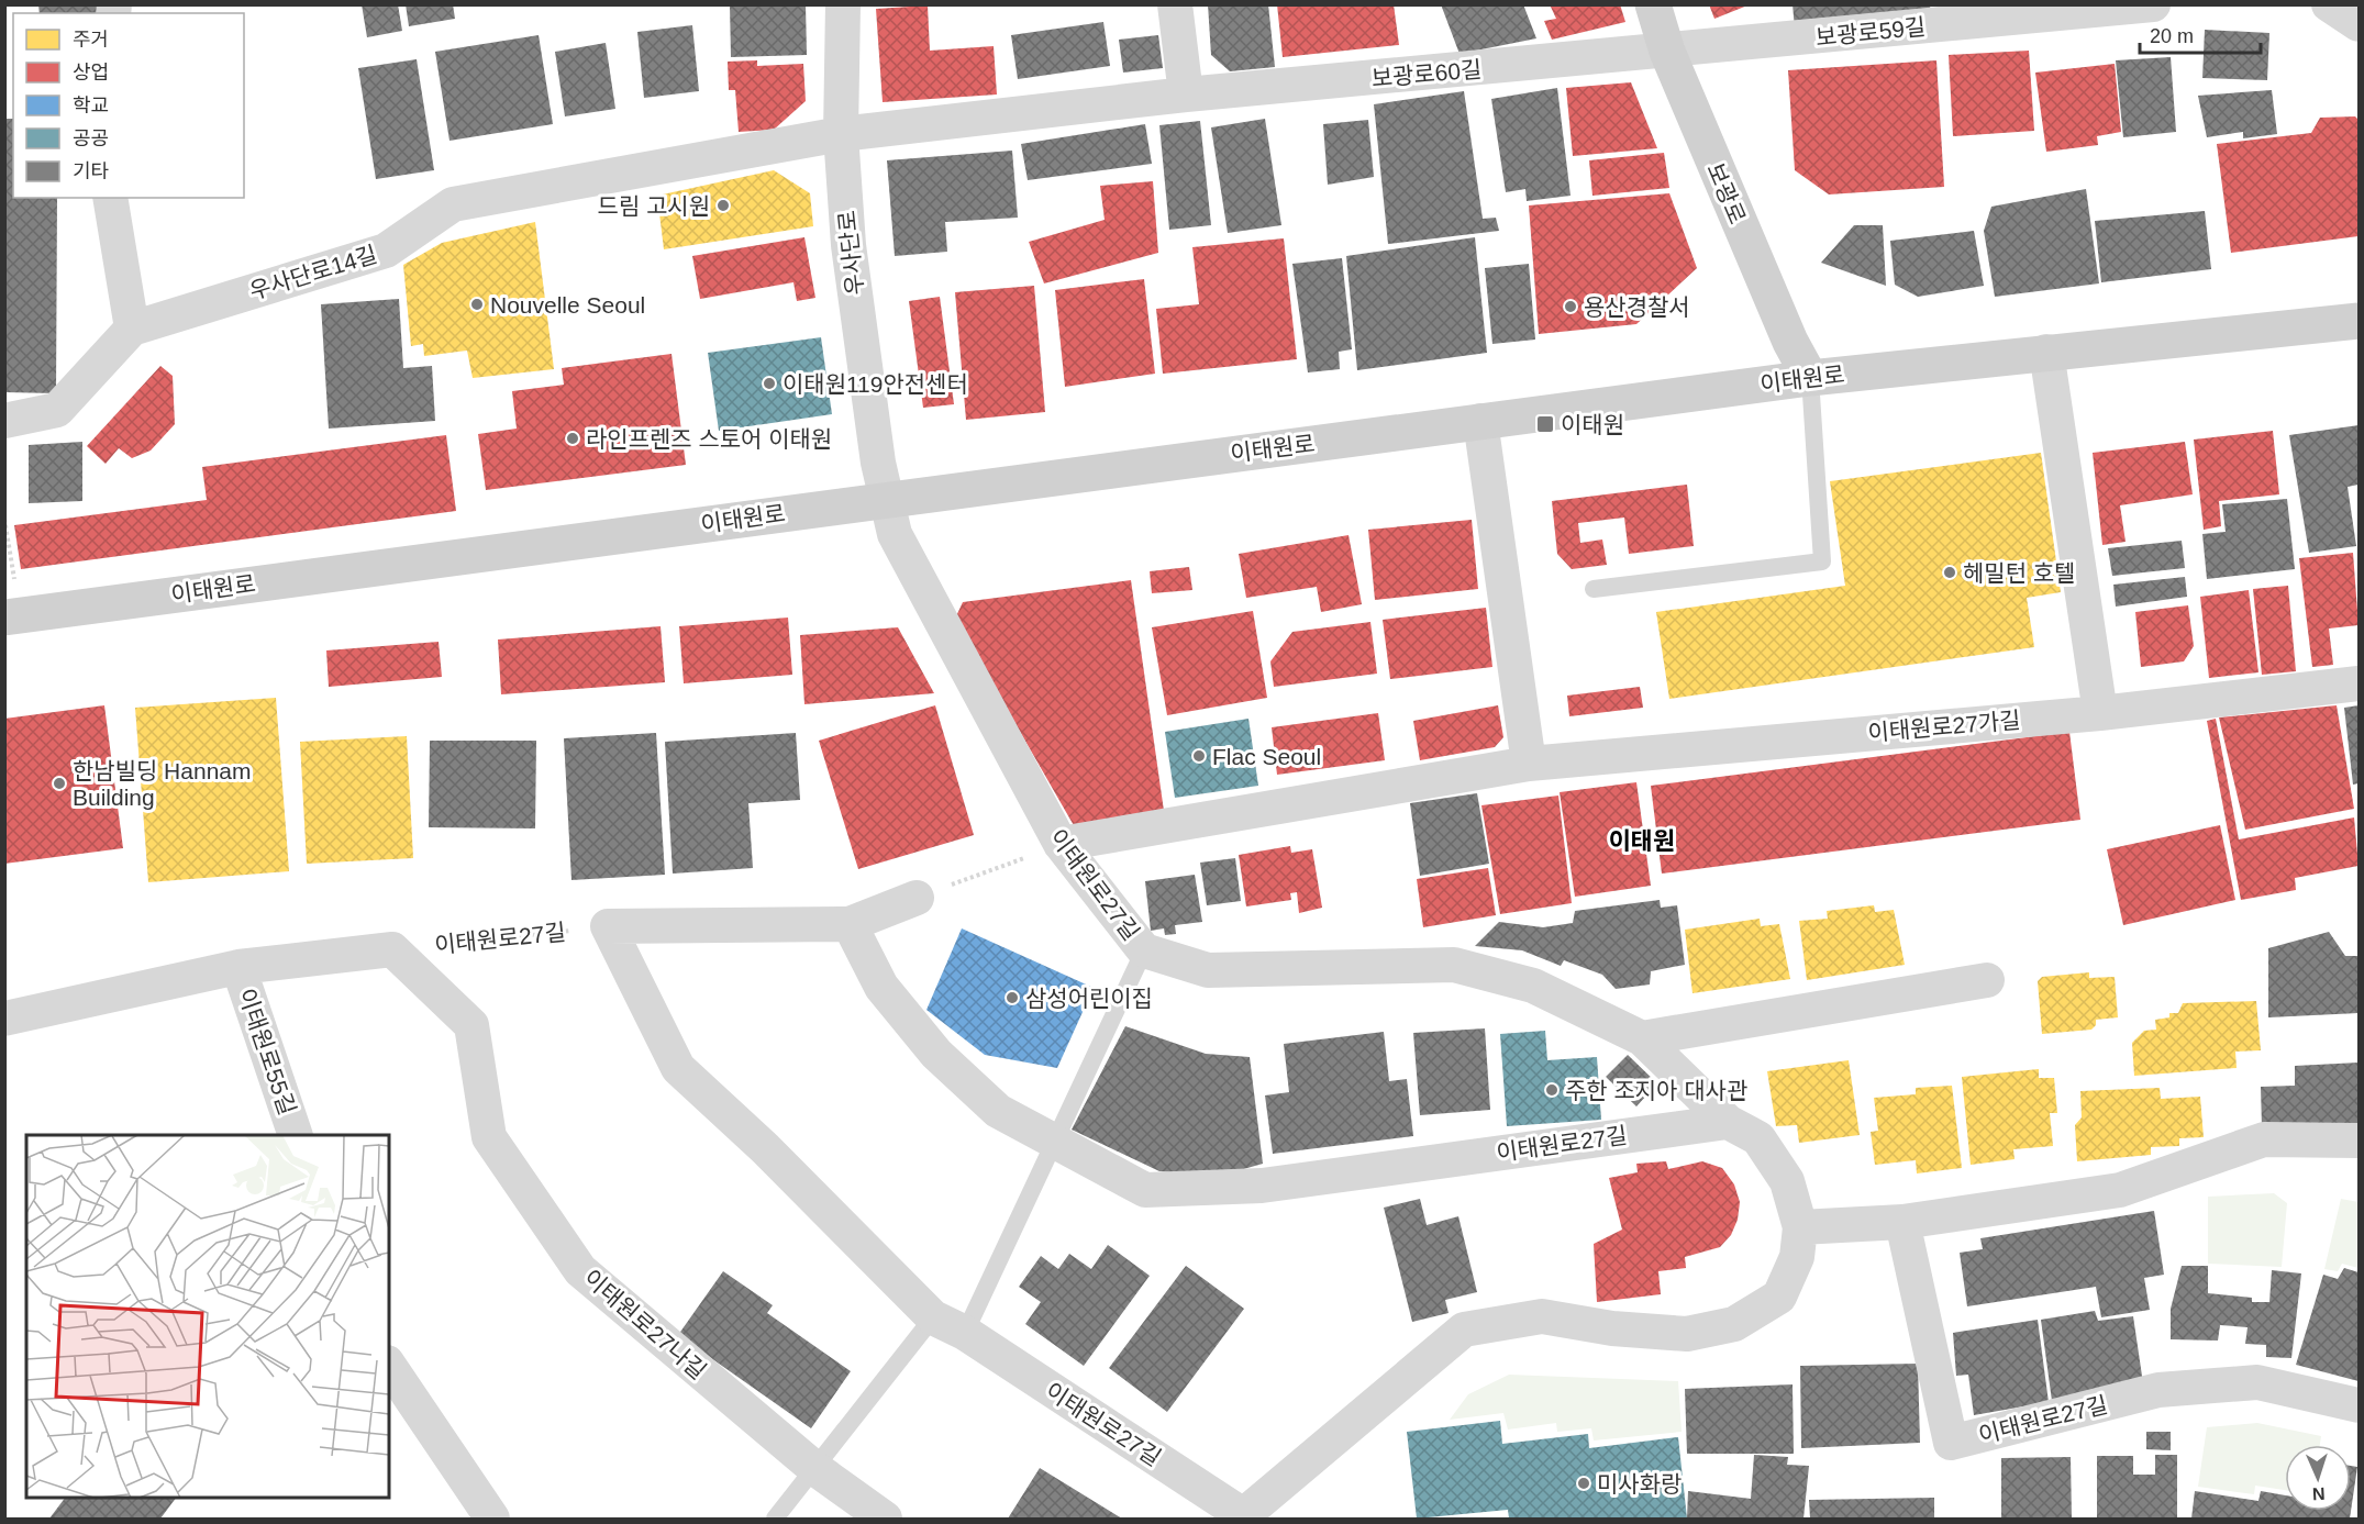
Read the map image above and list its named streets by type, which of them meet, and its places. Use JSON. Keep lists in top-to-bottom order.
{
  "streets": {
    "main road": ["보광로", "이태원로"],
    "street": [
      "보광로59길",
      "보광로60길",
      "우사단로",
      "우사단로14길",
      "이태원로27가길",
      "이태원로27길",
      "이태원로55길",
      "이태원로27나길"
    ]
  },
  "crossings": [
    ["보광로59길", "보광로60길"],
    ["보광로59길", "보광로"],
    ["보광로60길", "보광로"],
    ["보광로60길", "우사단로"],
    ["보광로60길", "우사단로14길"],
    ["보광로", "이태원로"],
    ["우사단로", "우사단로14길"],
    ["우사단로", "이태원로"],
    ["우사단로", "이태원로27길"],
    ["이태원로", "이태원로27길"],
    ["이태원로27길", "이태원로27나길"]
  ],
  "districts": ["이태원"],
  "places": {
    "other": [
      "드림 고시원",
      "Nouvelle Seoul",
      "용산경찰서",
      "이태원119안전센터",
      "라인프렌즈 스토어 이태원",
      "헤밀턴 호텔",
      "Flac Seoul",
      "한남빌딩 Hannam Building",
      "삼성어린이집",
      "주한 조지아 대사관",
      "미사화랑"
    ],
    "transit": ["이태원"]
  },
  "legend": [
    "주거",
    "상업",
    "학교",
    "공공",
    "기타"
  ],
  "scale_bar": "20 m",
  "north": "bottom"
}
